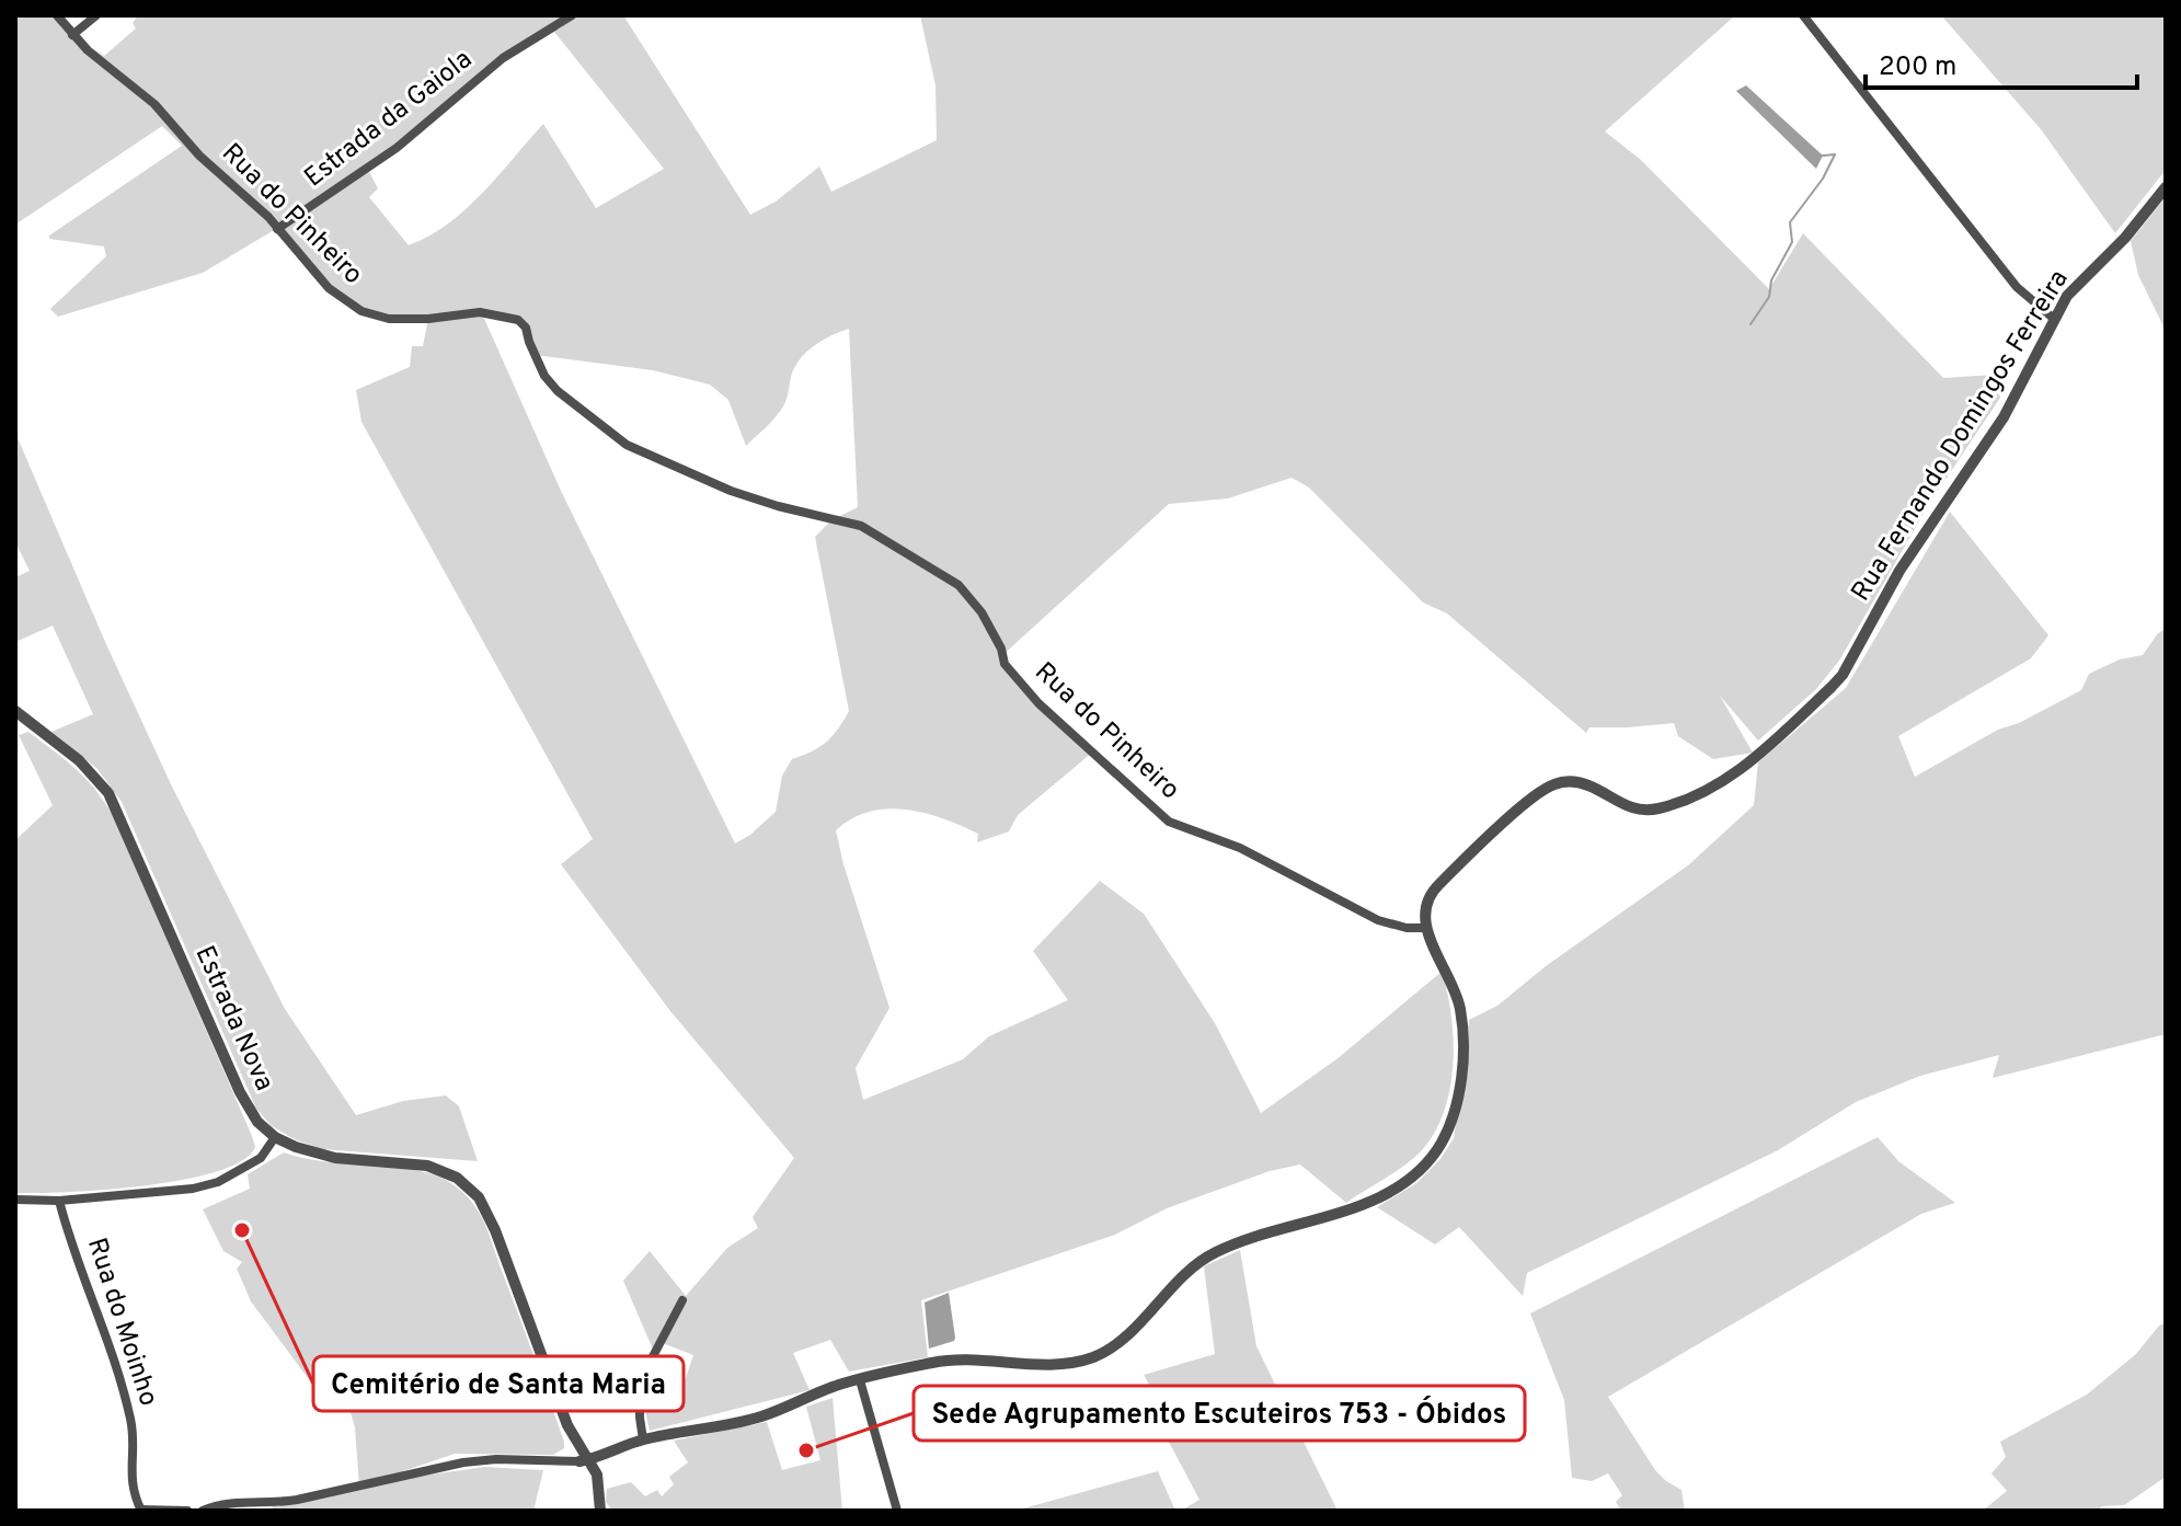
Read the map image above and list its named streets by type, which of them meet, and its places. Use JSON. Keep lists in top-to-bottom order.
{
  "streets": {
    "street": [
      "Estrada da Gaiola",
      "Rua do Pinheiro",
      "Rua Fernando Domingos Ferreira",
      "Estrada Nova",
      "Rua do Moinho"
    ]
  },
  "crossings": [
    ["Estrada da Gaiola", "Rua do Pinheiro"],
    ["Rua do Pinheiro", "Rua Fernando Domingos Ferreira"]
  ],
  "places": ["Cemitério de Santa Maria", "Sede Agrupamento Escuteiros 753 - Óbidos"],
  "scale_bar": "200 m"
}
